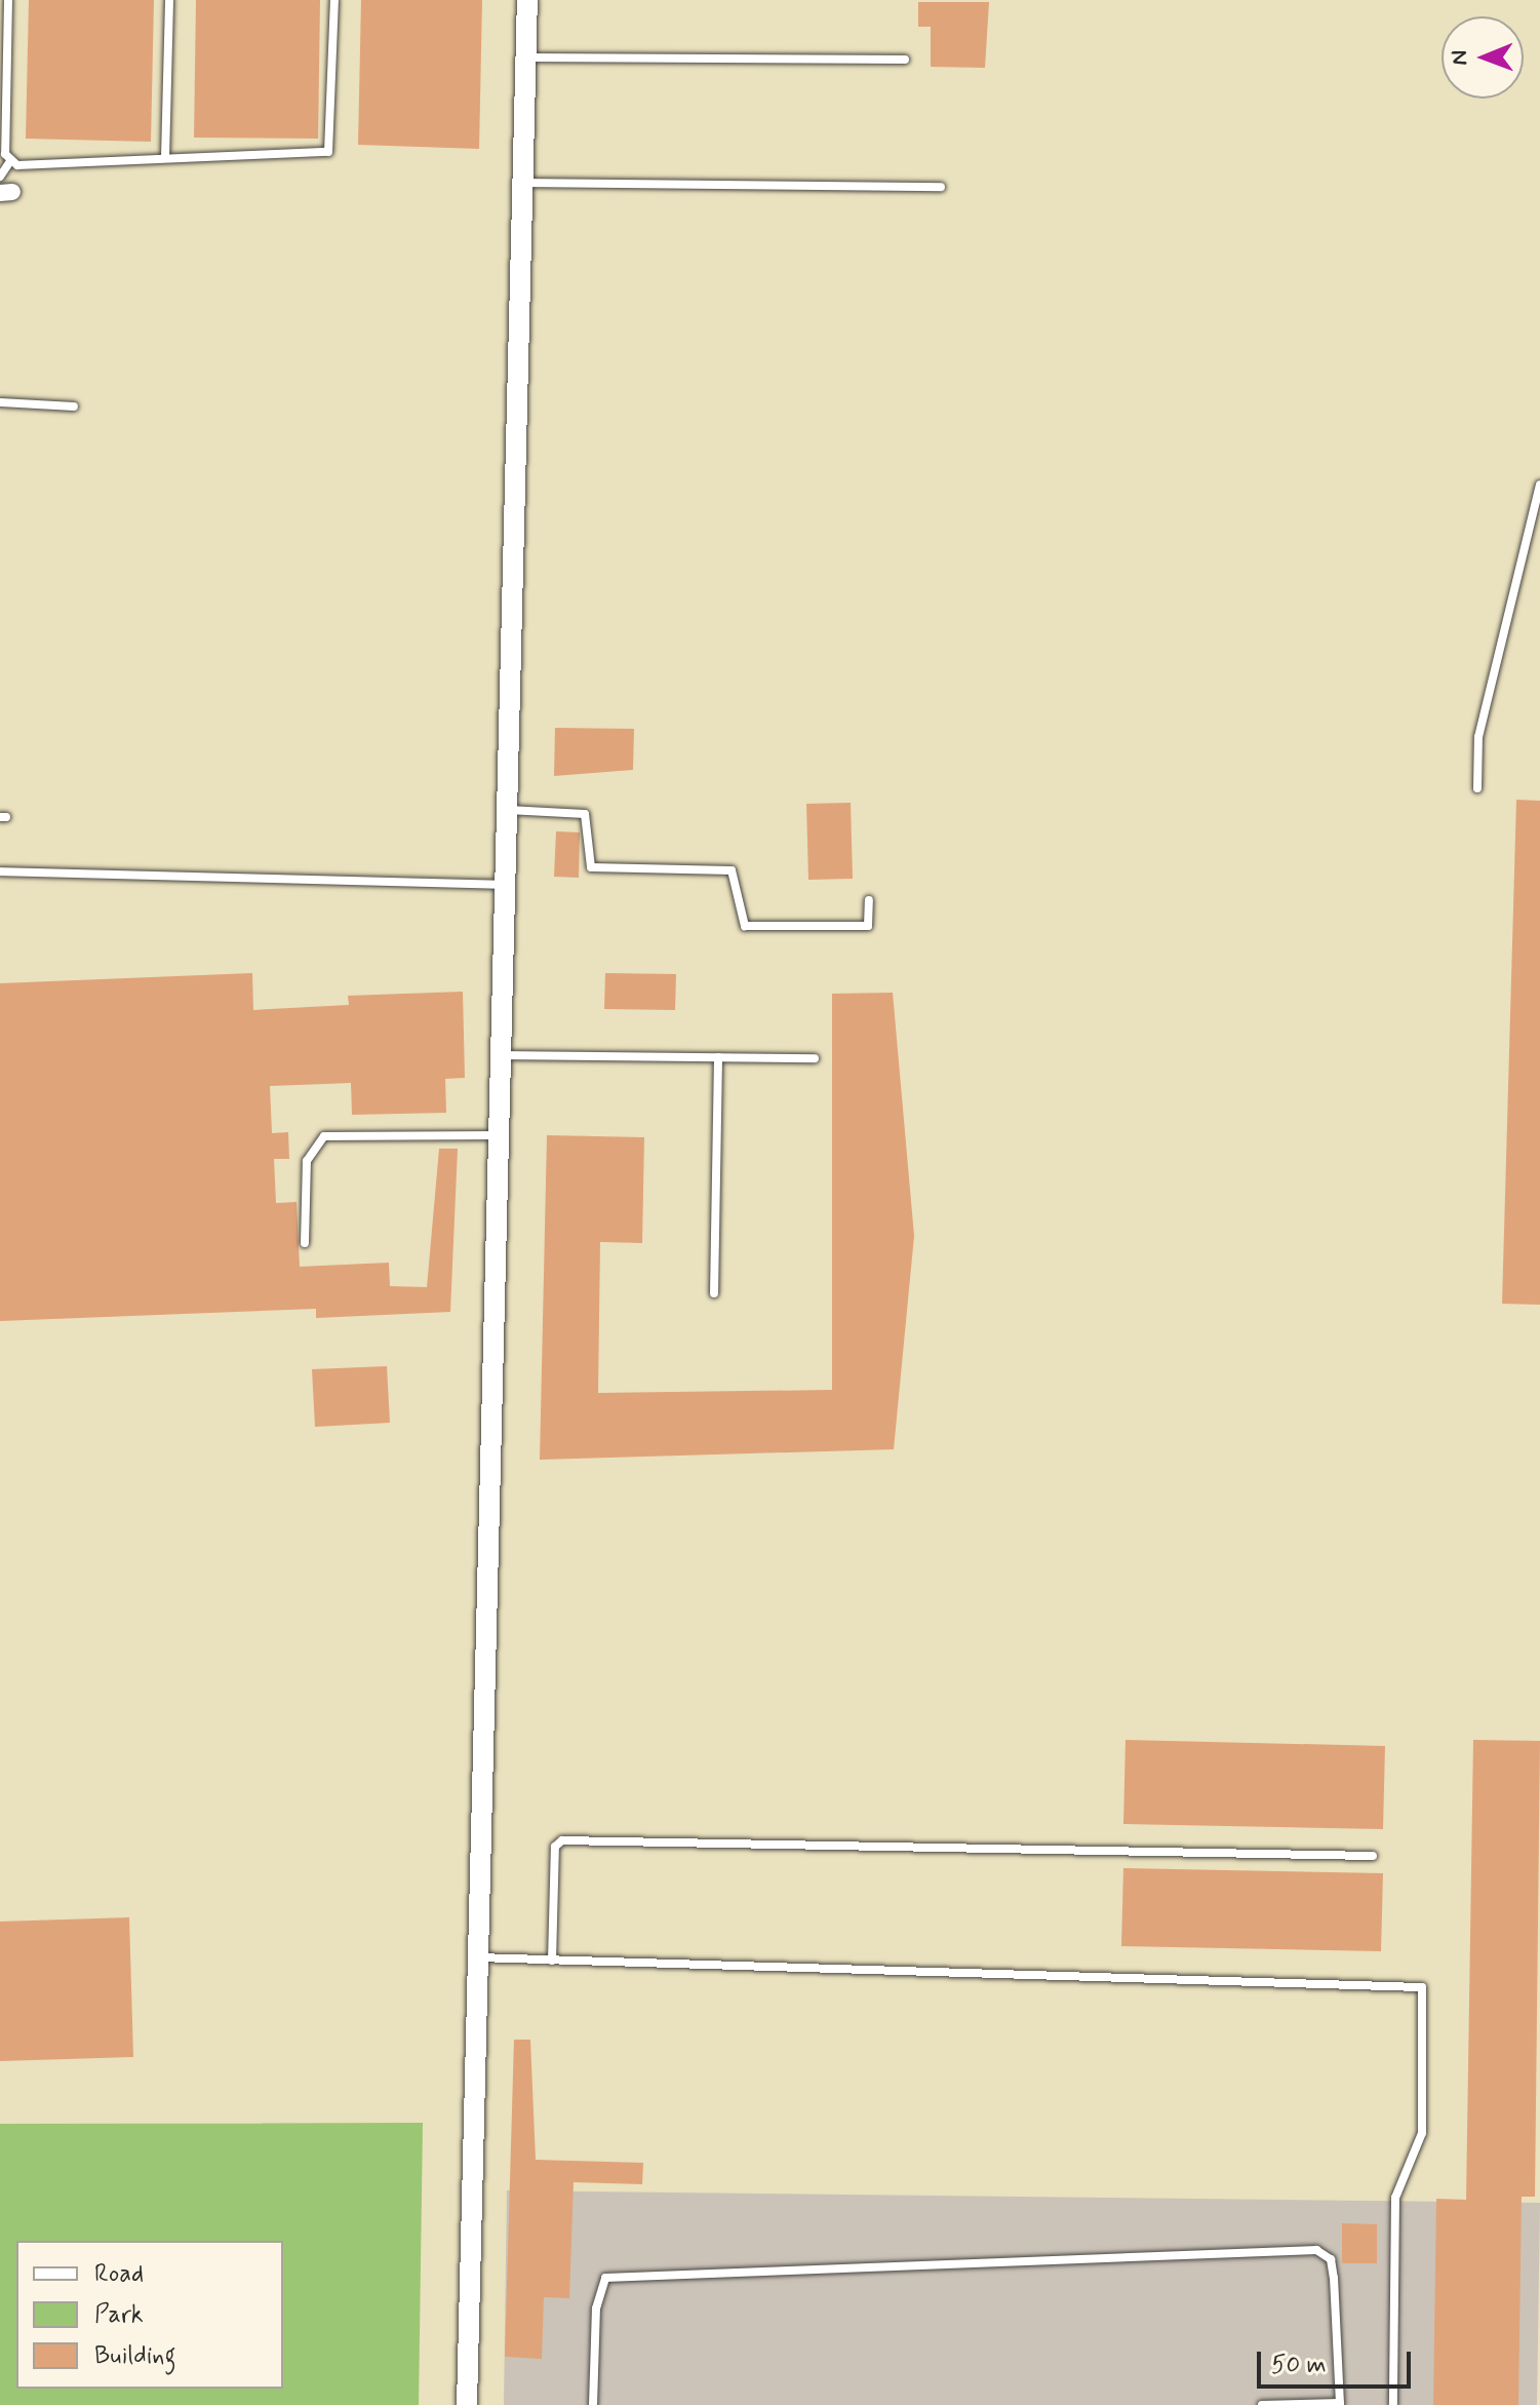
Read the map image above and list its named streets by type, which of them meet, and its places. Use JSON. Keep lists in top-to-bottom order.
{
  "legend": ["Road", "Park", "Building"],
  "scale_bar": "50 m",
  "north": "left"
}
